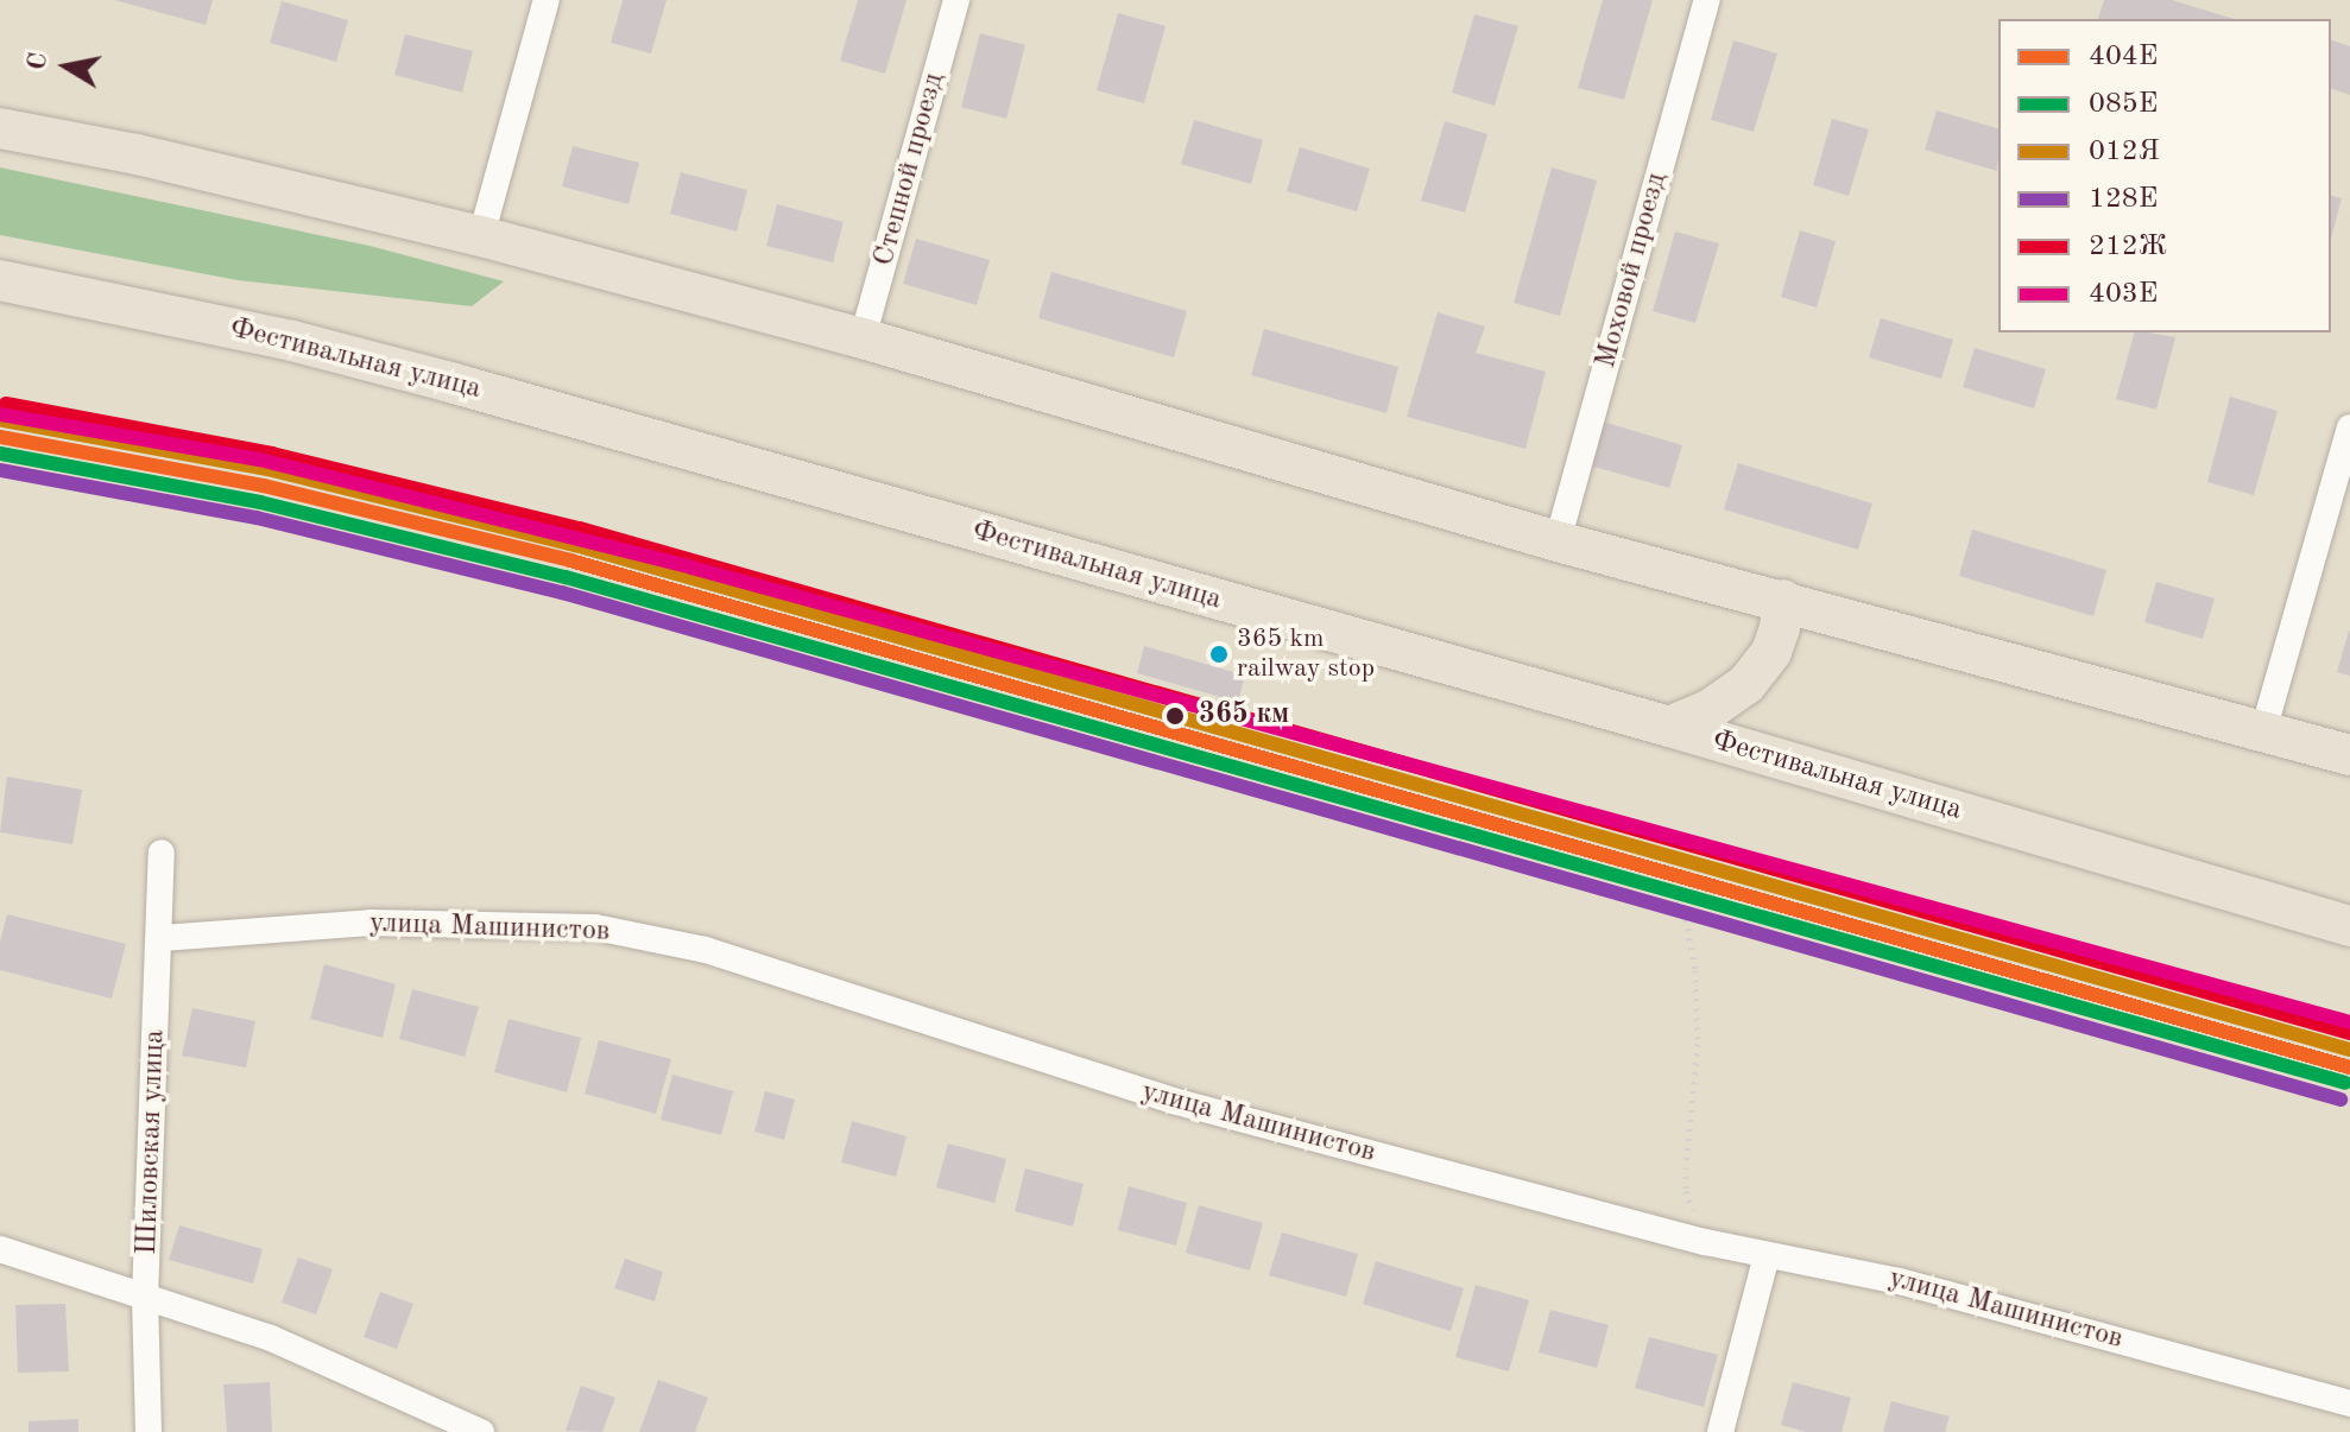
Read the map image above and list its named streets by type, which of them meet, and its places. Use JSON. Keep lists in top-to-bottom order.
{
  "streets": {
    "main road": ["Фестивальная улица"],
    "street": [
      "Степной проезд",
      "Моховой проезд",
      "улица Машинистов",
      "Шиловская улица"
    ]
  },
  "crossings": [
    ["улица Машинистов", "Шиловская улица"]
  ],
  "places": ["365 km railway stop", "365 км"],
  "lines": [
    "transit line 212Ж",
    "transit line 403Е",
    "transit line 012Я",
    "transit line 404Е",
    "transit line 085Е",
    "transit line 128Е"
  ],
  "legend": [
    "404Е",
    "085Е",
    "012Я",
    "128Е",
    "212Ж",
    "403Е"
  ],
  "north": "left"
}
